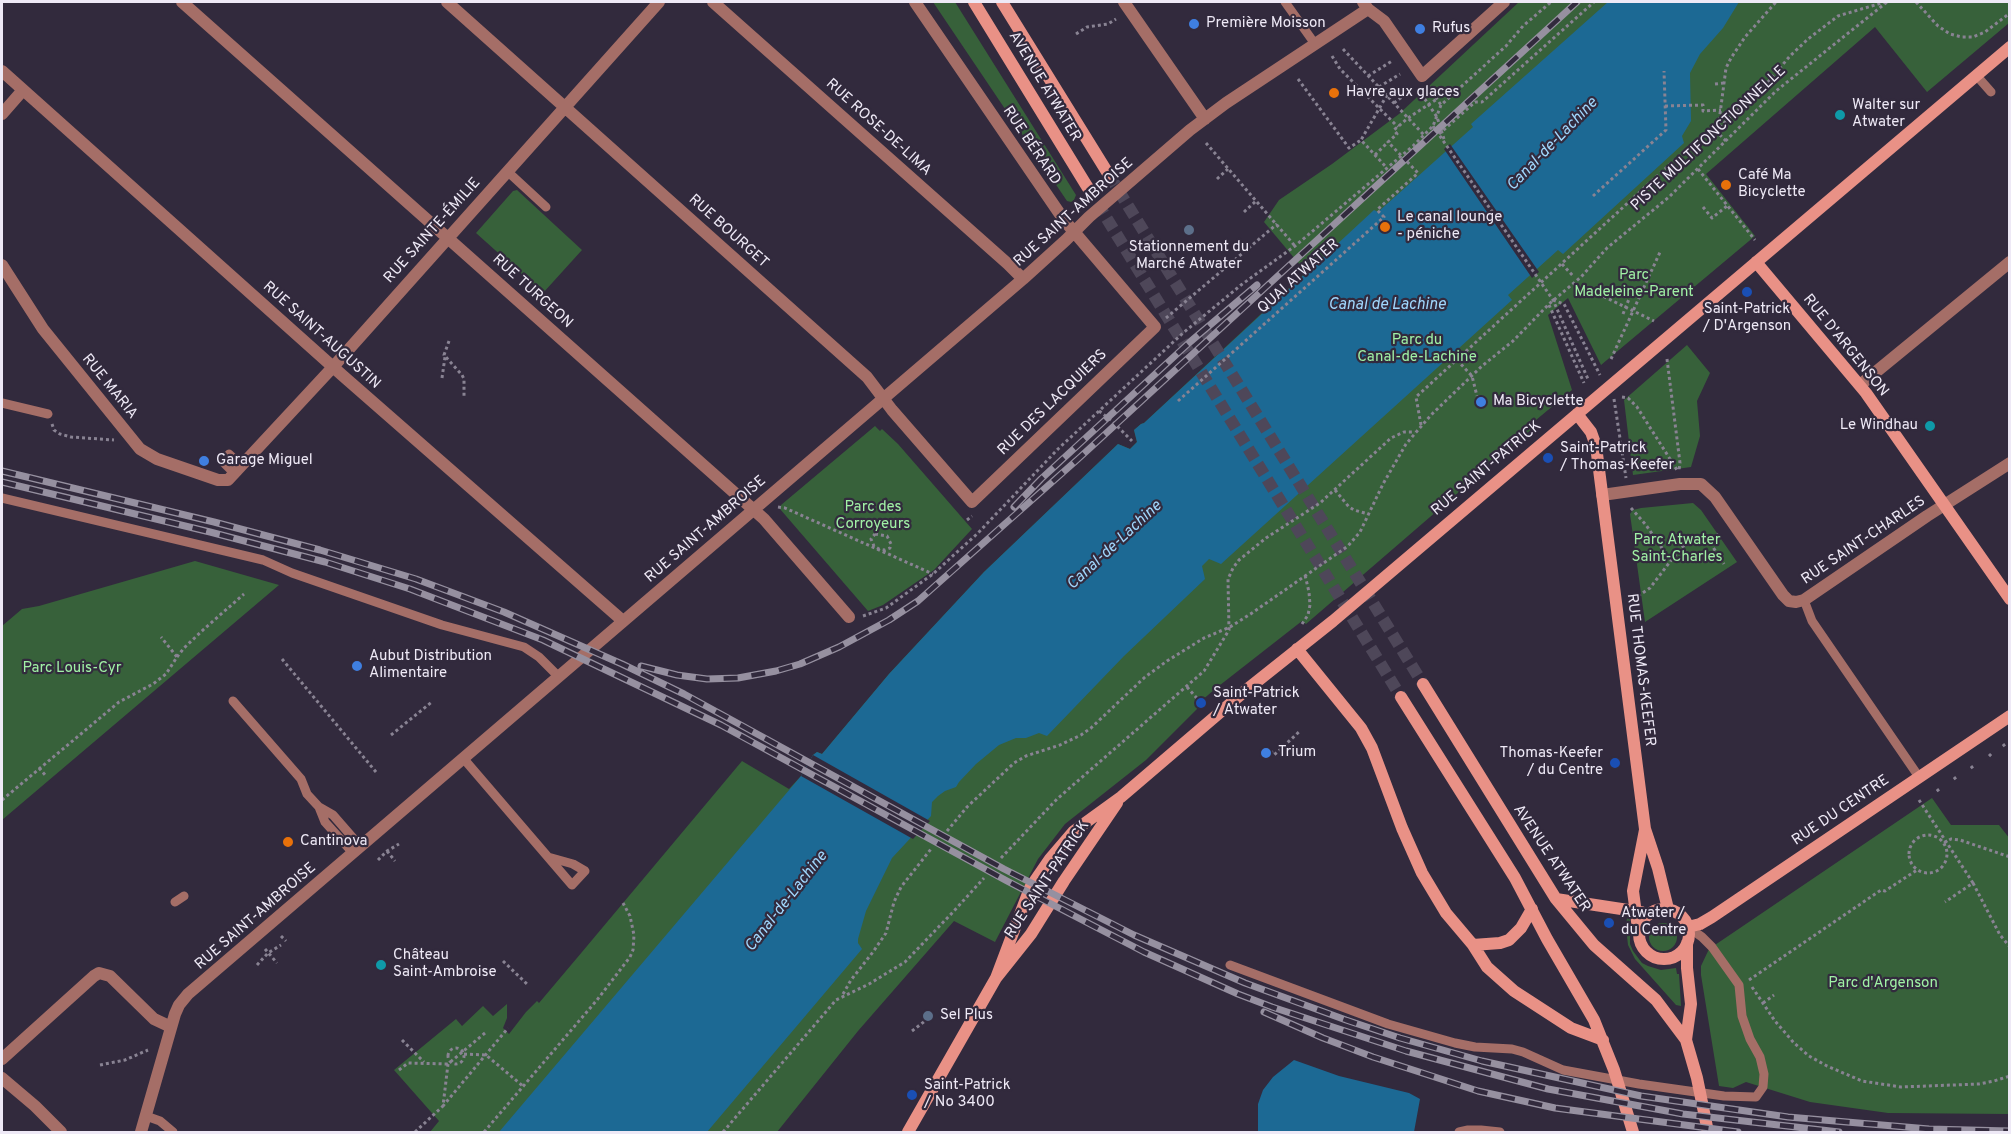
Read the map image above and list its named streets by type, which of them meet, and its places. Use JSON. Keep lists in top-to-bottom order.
{
  "streets": {
    "main road": [
      "AVENUE ATWATER",
      "RUE D'ARGENSON",
      "RUE SAINT-PATRICK",
      "RUE THOMAS-KEEFER",
      "RUE DU CENTRE"
    ],
    "street": [
      "RUE ROSE-DE-LIMA",
      "RUE BÉRARD",
      "RUE SAINT-AMBROISE",
      "RUE SAINTE-ÉMILIE",
      "RUE BOURGET",
      "RUE TURGEON",
      "RUE SAINT-AUGUSTIN",
      "RUE MARIA",
      "RUE DES LACQUIERS",
      "RUE SAINT-CHARLES"
    ],
    "path": ["PISTE MULTIFONCTIONNELLE", "QUAI ATWATER"]
  },
  "crossings": [
    ["RUE ROSE-DE-LIMA", "RUE SAINT-AMBROISE"],
    ["RUE BÉRARD", "RUE SAINT-AMBROISE"],
    ["RUE BÉRARD", "RUE DES LACQUIERS"],
    ["RUE SAINT-AMBROISE", "RUE BOURGET"],
    ["RUE SAINT-AMBROISE", "RUE TURGEON"],
    ["RUE SAINT-AMBROISE", "RUE SAINT-AUGUSTIN"],
    ["RUE SAINTE-ÉMILIE", "RUE BOURGET"],
    ["RUE SAINTE-ÉMILIE", "RUE TURGEON"],
    ["RUE SAINTE-ÉMILIE", "RUE SAINT-AUGUSTIN"],
    ["RUE SAINTE-ÉMILIE", "RUE MARIA"],
    ["RUE BOURGET", "RUE DES LACQUIERS"],
    ["RUE D'ARGENSON", "RUE SAINT-PATRICK"],
    ["RUE D'ARGENSON", "RUE SAINT-CHARLES"],
    ["RUE SAINT-PATRICK", "RUE THOMAS-KEEFER"],
    ["RUE SAINT-CHARLES", "RUE THOMAS-KEEFER"],
    ["RUE THOMAS-KEEFER", "RUE DU CENTRE"]
  ],
  "water": ["Canal-de-Lachine", "Canal de Lachine"],
  "parks": [
    "Parc Madeleine-Parent",
    "Parc du Canal-de-Lachine",
    "Parc des Corroyeurs",
    "Parc Atwater Saint-Charles",
    "Parc Louis-Cyr",
    "Parc d'Argenson"
  ],
  "places": [
    "Première Moisson",
    "Rufus",
    "Havre aux glaces",
    "Walter sur Atwater",
    "Café Ma Bicyclette",
    "Le canal lounge - péniche",
    "Stationnement du Marché Atwater",
    "Saint-Patrick / D'Argenson",
    "Ma Bicyclette",
    "Le Windhau",
    "Saint-Patrick / Thomas-Keefer",
    "Garage Miguel",
    "Aubut Distribution Alimentaire",
    "Saint-Patrick / Atwater",
    "Trium",
    "Thomas-Keefer / du Centre",
    "Cantinova",
    "Atwater / du Centre",
    "Château Saint-Ambroise",
    "Sel Plus",
    "Saint-Patrick / No 3400"
  ]
}
